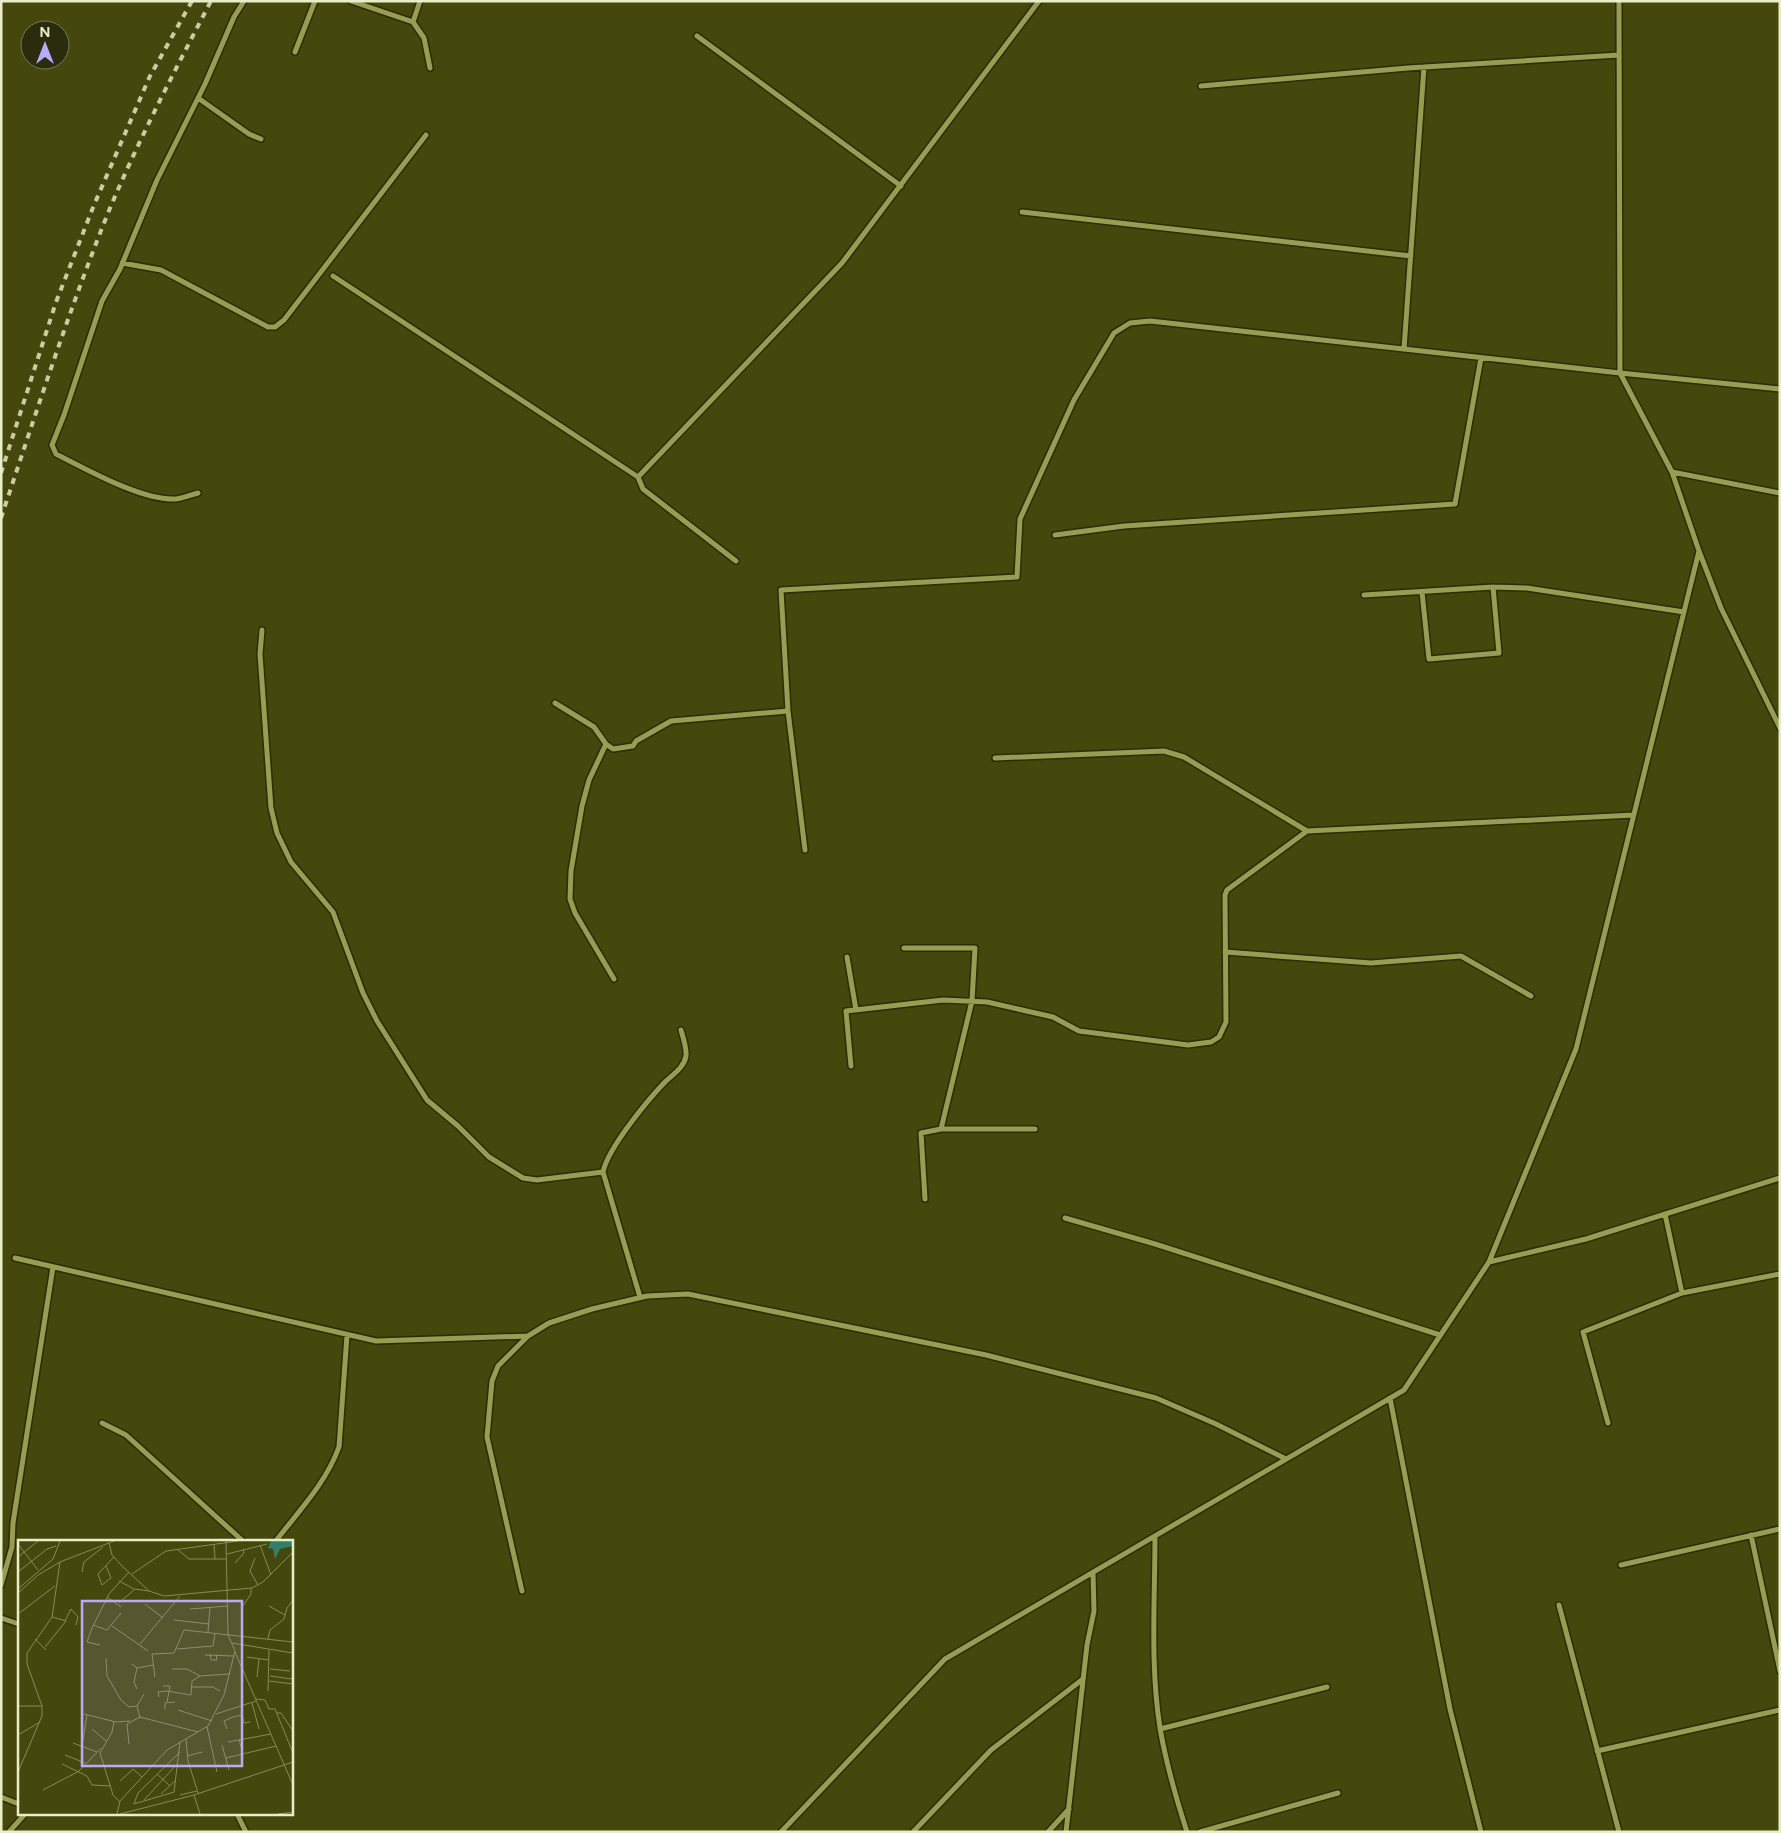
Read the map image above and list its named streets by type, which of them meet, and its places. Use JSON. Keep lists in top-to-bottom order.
{
  "north": "top"
}
